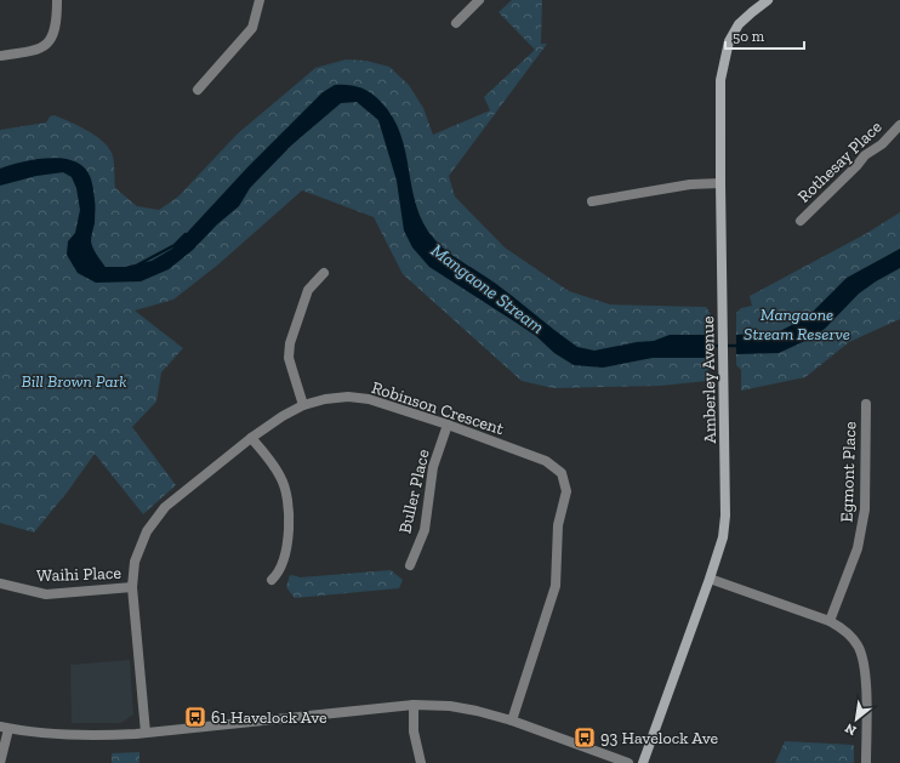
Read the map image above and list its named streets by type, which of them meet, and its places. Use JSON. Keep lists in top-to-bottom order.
{
  "streets": {
    "street": [
      "Rothesay Place",
      "Amberley Avenue",
      "Robinson Crescent",
      "Egmont Place",
      "Buller Place",
      "Waihi Place"
    ]
  },
  "crossings": [
    ["Robinson Crescent", "Buller Place"],
    ["Robinson Crescent", "Waihi Place"]
  ],
  "water": ["Mangaone Stream"],
  "parks": ["Mangaone Stream Reserve", "Bill Brown Park"],
  "places": {
    "bus stop": ["61 Havelock Ave", "93 Havelock Ave"]
  },
  "scale_bar": "50 m",
  "north": "bottom left"
}
